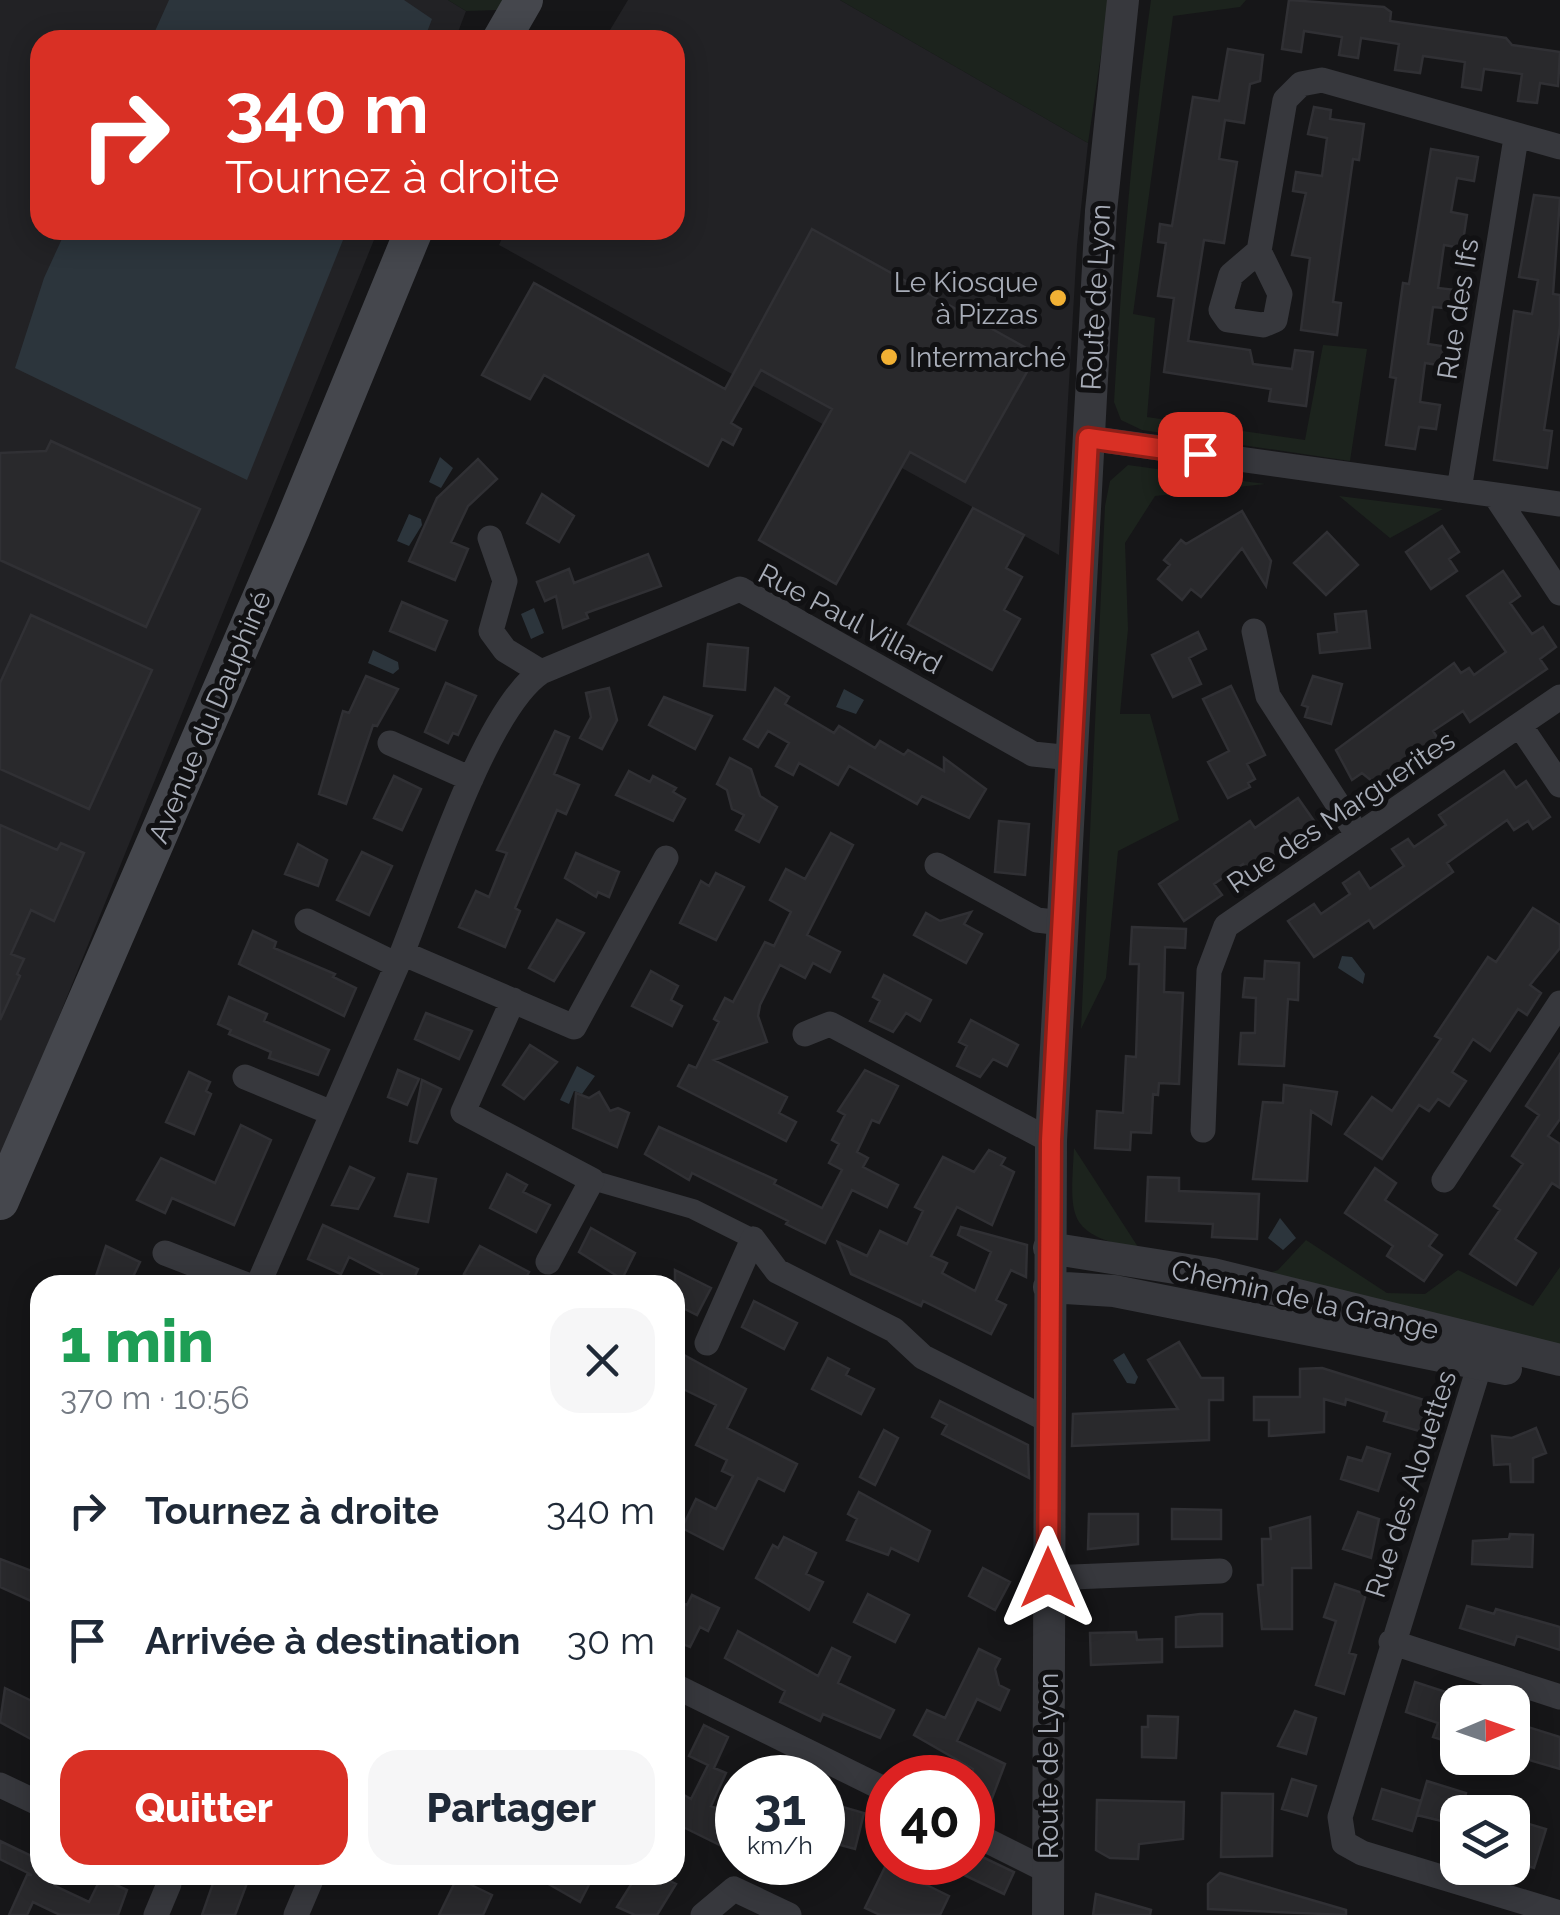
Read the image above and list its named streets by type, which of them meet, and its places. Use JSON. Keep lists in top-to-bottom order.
{
  "streets": {
    "main road": ["Avenue du Dauphiné"],
    "street": [
      "Route de Lyon",
      "Rue des Ifs",
      "Rue Paul Villard",
      "Rue des Marguerites",
      "Chemin de la Grange",
      "Rue des Alouettes"
    ]
  },
  "crossings": [
    ["Route de Lyon", "Rue Paul Villard"],
    ["Route de Lyon", "Chemin de la Grange"],
    ["Chemin de la Grange", "Rue des Alouettes"]
  ],
  "places": ["Le Kiosque à Pizzas", "Intermarché"],
  "north": "right",
  "page": {
    "turn": ["340 m", "Tournez à droite"],
    "heading": ["1 min", "370 m · 10:56"],
    "list": [
      {
        "name": "Tournez à droite",
        "value": "340 m"
      },
      {
        "name": "Arrivée à destination",
        "value": "30 m"
      }
    ],
    "buttons": ["Quitter", "Partager"],
    "speed": "31 km/h",
    "limit": "40"
  }
}
